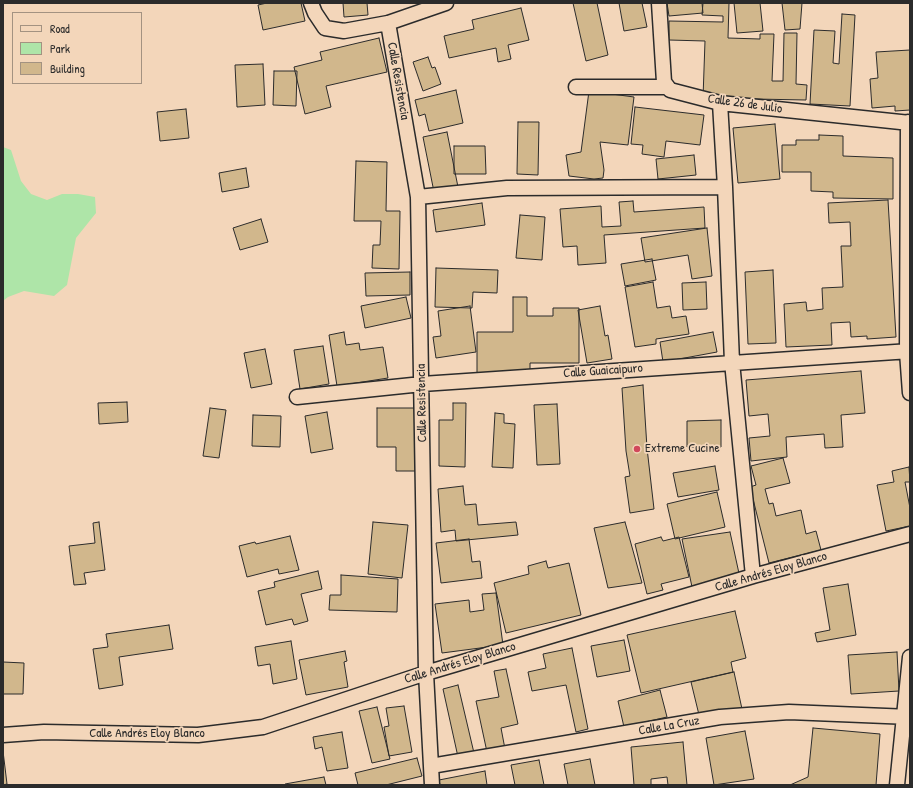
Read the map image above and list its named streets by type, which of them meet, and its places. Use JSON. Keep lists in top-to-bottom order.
{
  "streets": {
    "street": [
      "Calle Resistencia",
      "Calle 26 de Julio",
      "Calle Guaicaipuro",
      "Calle Andrés Eloy Blanco",
      "Calle La Cruz"
    ]
  },
  "crossings": [
    ["Calle Resistencia", "Calle Guaicaipuro"],
    ["Calle Resistencia", "Calle Andrés Eloy Blanco"],
    ["Calle Resistencia", "Calle La Cruz"]
  ],
  "places": ["Extreme Cucine"],
  "legend": ["Road", "Park", "Building"]
}
